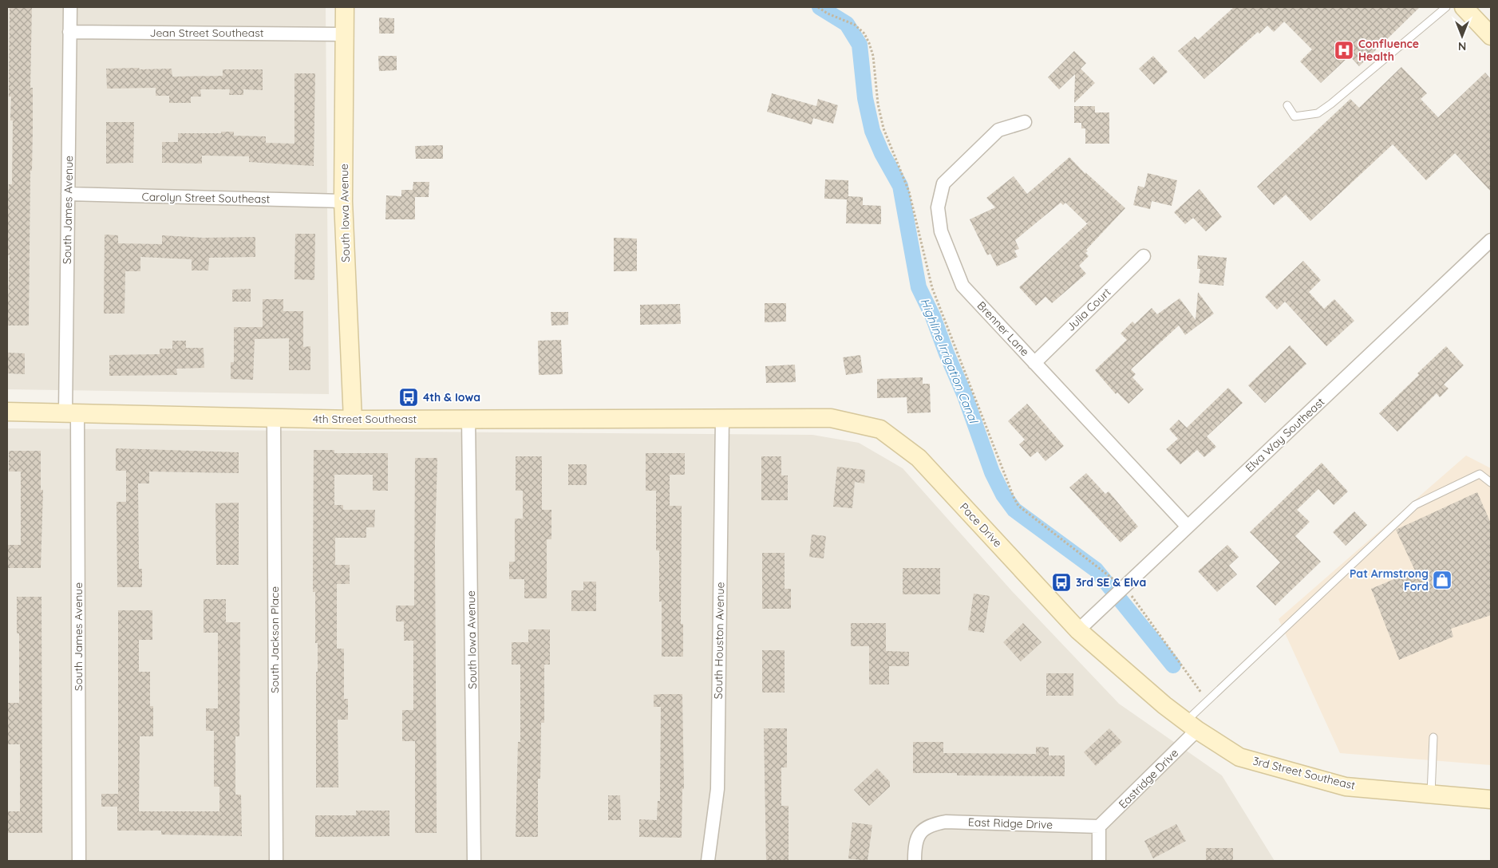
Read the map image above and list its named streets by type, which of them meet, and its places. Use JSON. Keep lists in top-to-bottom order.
{
  "streets": {
    "street": [
      "Jean Street Southeast",
      "Carolyn Street Southeast",
      "South James Avenue",
      "South Iowa Avenue",
      "Julia Court",
      "Brenner Lane",
      "4th Street Southeast",
      "Elva Way Southeast",
      "Pace Drive",
      "South Jackson Place",
      "South Houston Avenue",
      "3rd Street Southeast",
      "Eastridge Drive",
      "East Ridge Drive"
    ]
  },
  "crossings": [
    ["Jean Street Southeast", "South James Avenue"],
    ["Jean Street Southeast", "South Iowa Avenue"],
    ["Carolyn Street Southeast", "South James Avenue"],
    ["Carolyn Street Southeast", "South Iowa Avenue"],
    ["South James Avenue", "4th Street Southeast"],
    ["South Iowa Avenue", "4th Street Southeast"],
    ["Julia Court", "Brenner Lane"],
    ["Brenner Lane", "Elva Way Southeast"],
    ["4th Street Southeast", "Pace Drive"],
    ["4th Street Southeast", "South Jackson Place"],
    ["4th Street Southeast", "South Houston Avenue"],
    ["Elva Way Southeast", "Pace Drive"],
    ["Pace Drive", "South Houston Avenue"],
    ["Pace Drive", "3rd Street Southeast"],
    ["Pace Drive", "Eastridge Drive"],
    ["3rd Street Southeast", "Eastridge Drive"],
    ["Eastridge Drive", "East Ridge Drive"]
  ],
  "water": ["Highline Irrigation Canal"],
  "places": {
    "hospital": ["Confluence Health"],
    "bus stop": ["4th & Iowa", "3rd SE & Elva"],
    "shop": ["Pat Armstrong Ford"]
  },
  "north": "bottom"
}
